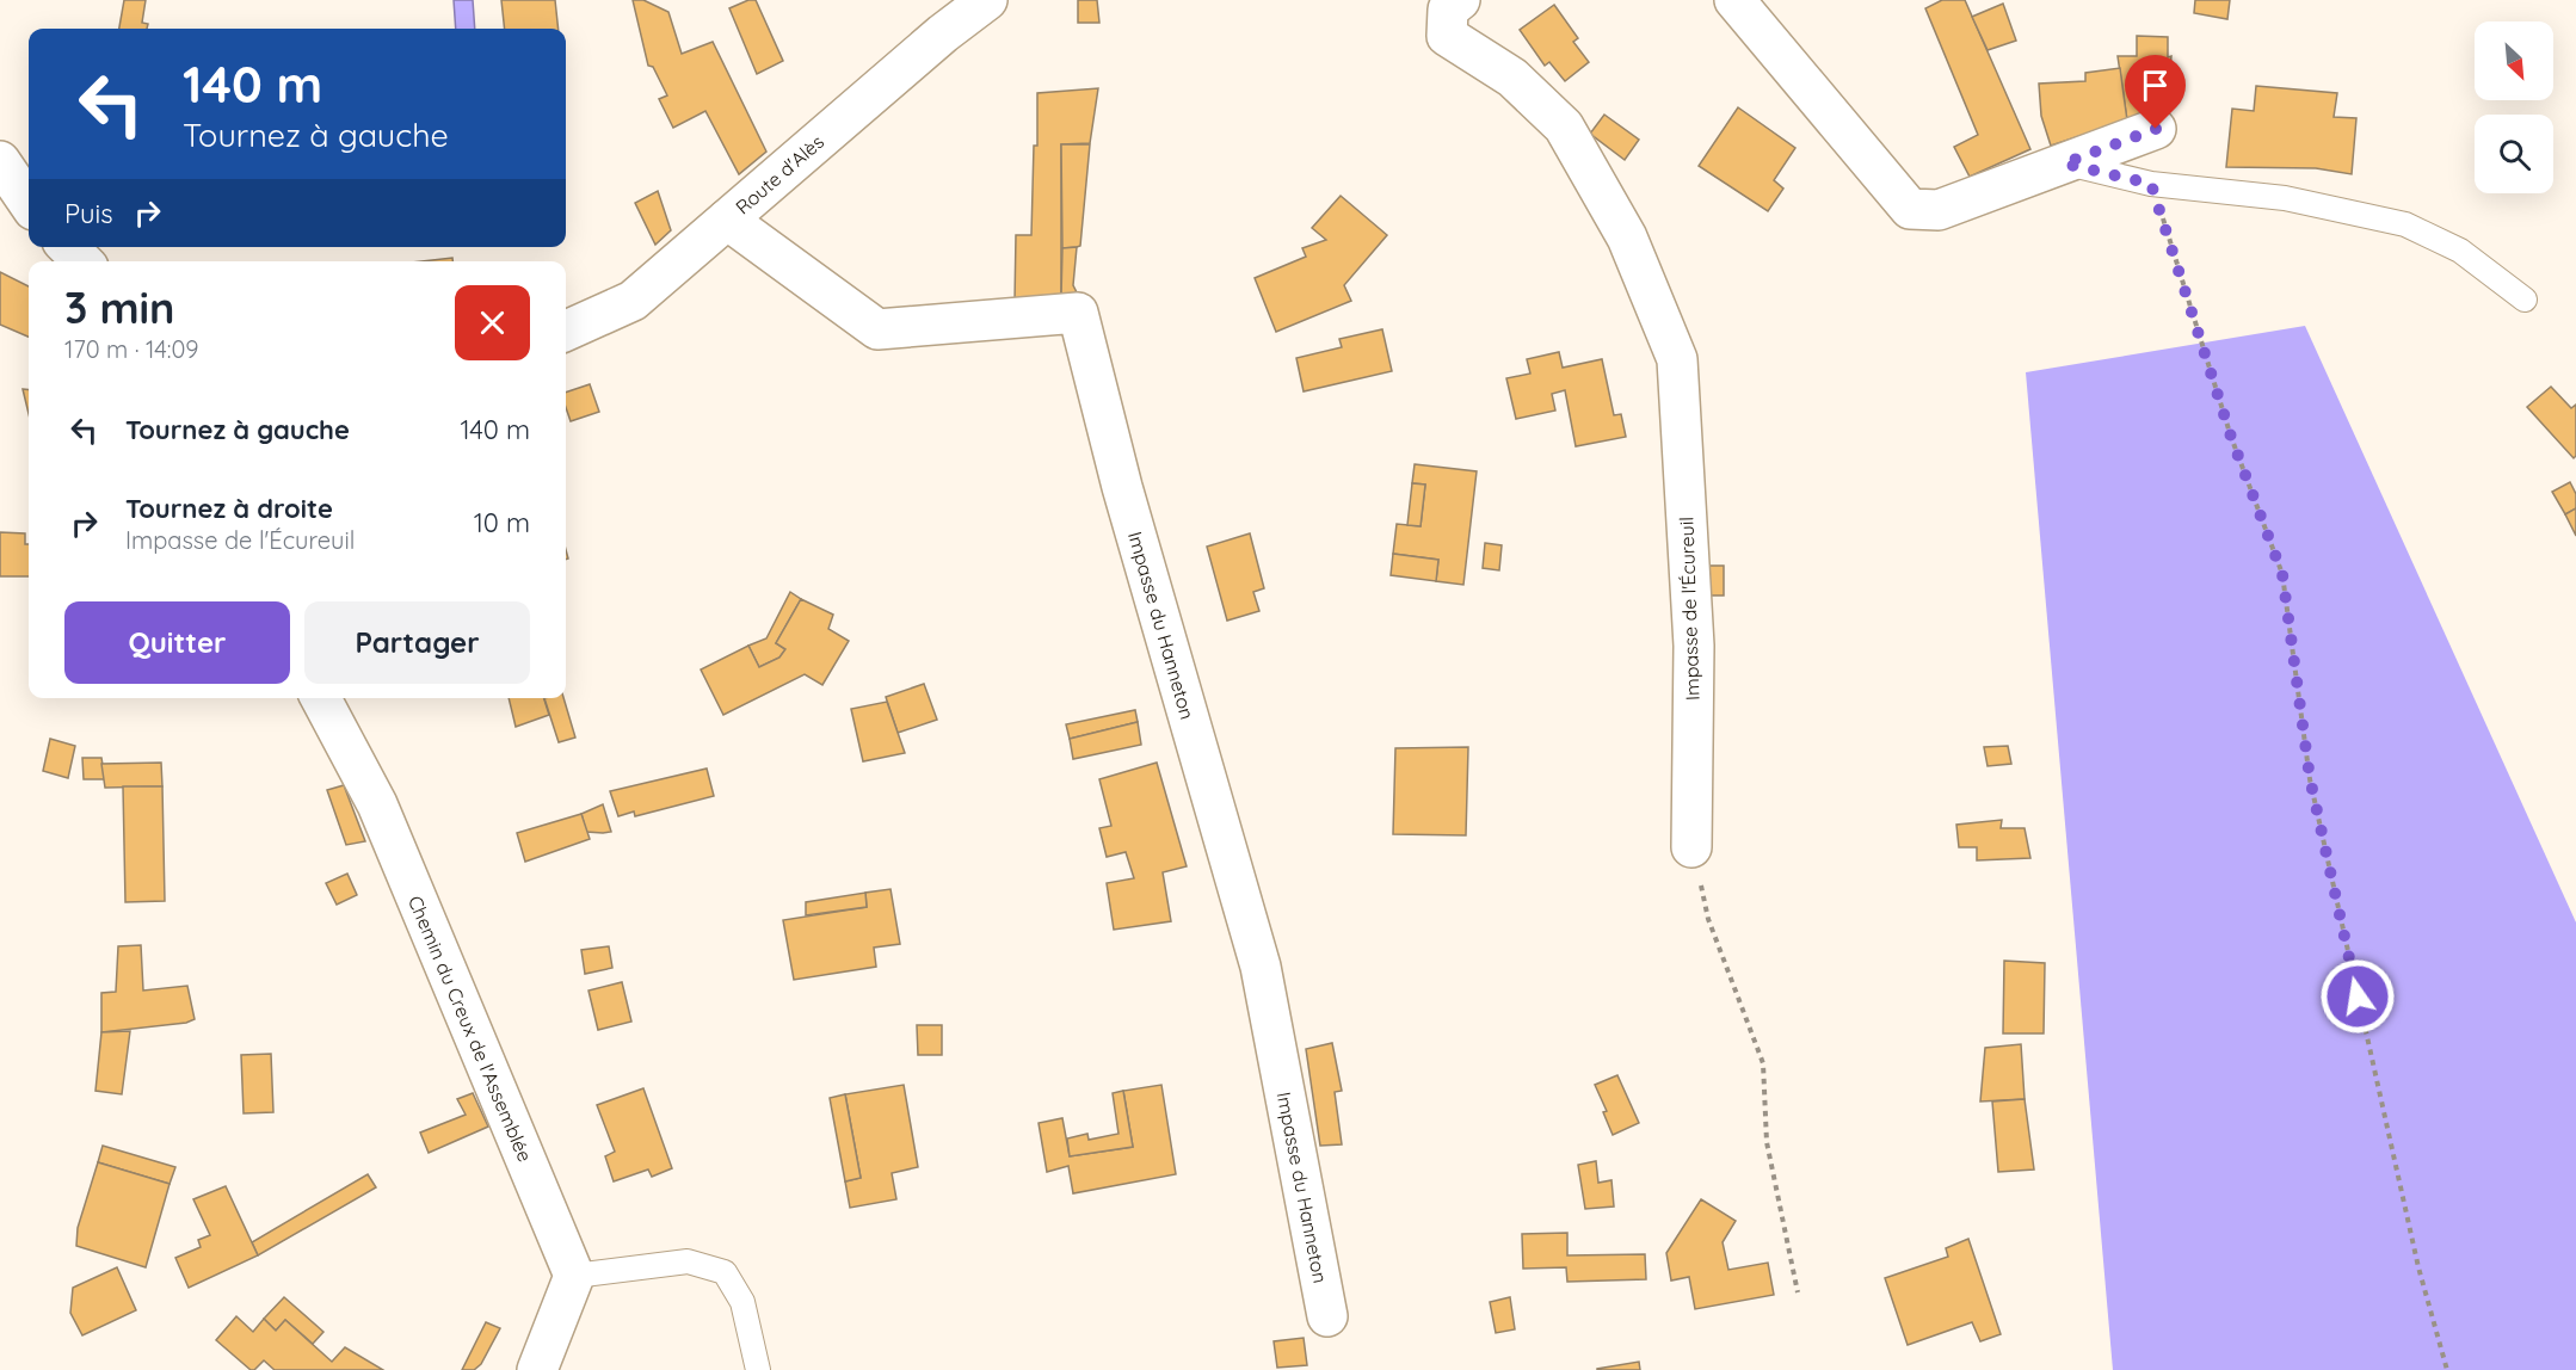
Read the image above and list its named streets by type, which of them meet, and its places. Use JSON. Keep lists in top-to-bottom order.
{
  "streets": {
    "street": [
      "Route d'Alès",
      "Impasse de l'Écureuil",
      "Impasse du Hanneton",
      "Chemin du Creux de l'Assemblée"
    ]
  },
  "crossings": [
    ["Route d'Alès", "Impasse du Hanneton"]
  ],
  "north": "bottom right",
  "page": {
    "turn": ["140 m", "Tournez à gauche"],
    "then": "Puis",
    "heading": ["3 min", "170 m · 14:09"],
    "list": [
      {
        "name": "Tournez à gauche",
        "value": "140 m"
      },
      {
        "name": "Tournez à droite",
        "note": "Impasse de l'Écureuil",
        "value": "10 m"
      }
    ],
    "buttons": ["Quitter", "Partager"]
  }
}
